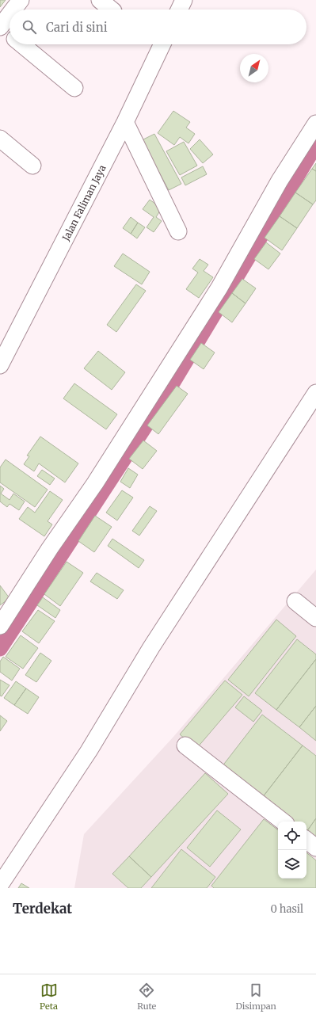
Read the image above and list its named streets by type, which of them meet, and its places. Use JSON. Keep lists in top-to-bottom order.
{
  "streets": {
    "street": ["Jalan Faliman Jaya"]
  },
  "north": "top right",
  "page": {
    "search": "Cari di sini",
    "heading": ["Terdekat", "0 hasil"],
    "nav": ["Peta", "Rute", "Disimpan"]
  }
}
